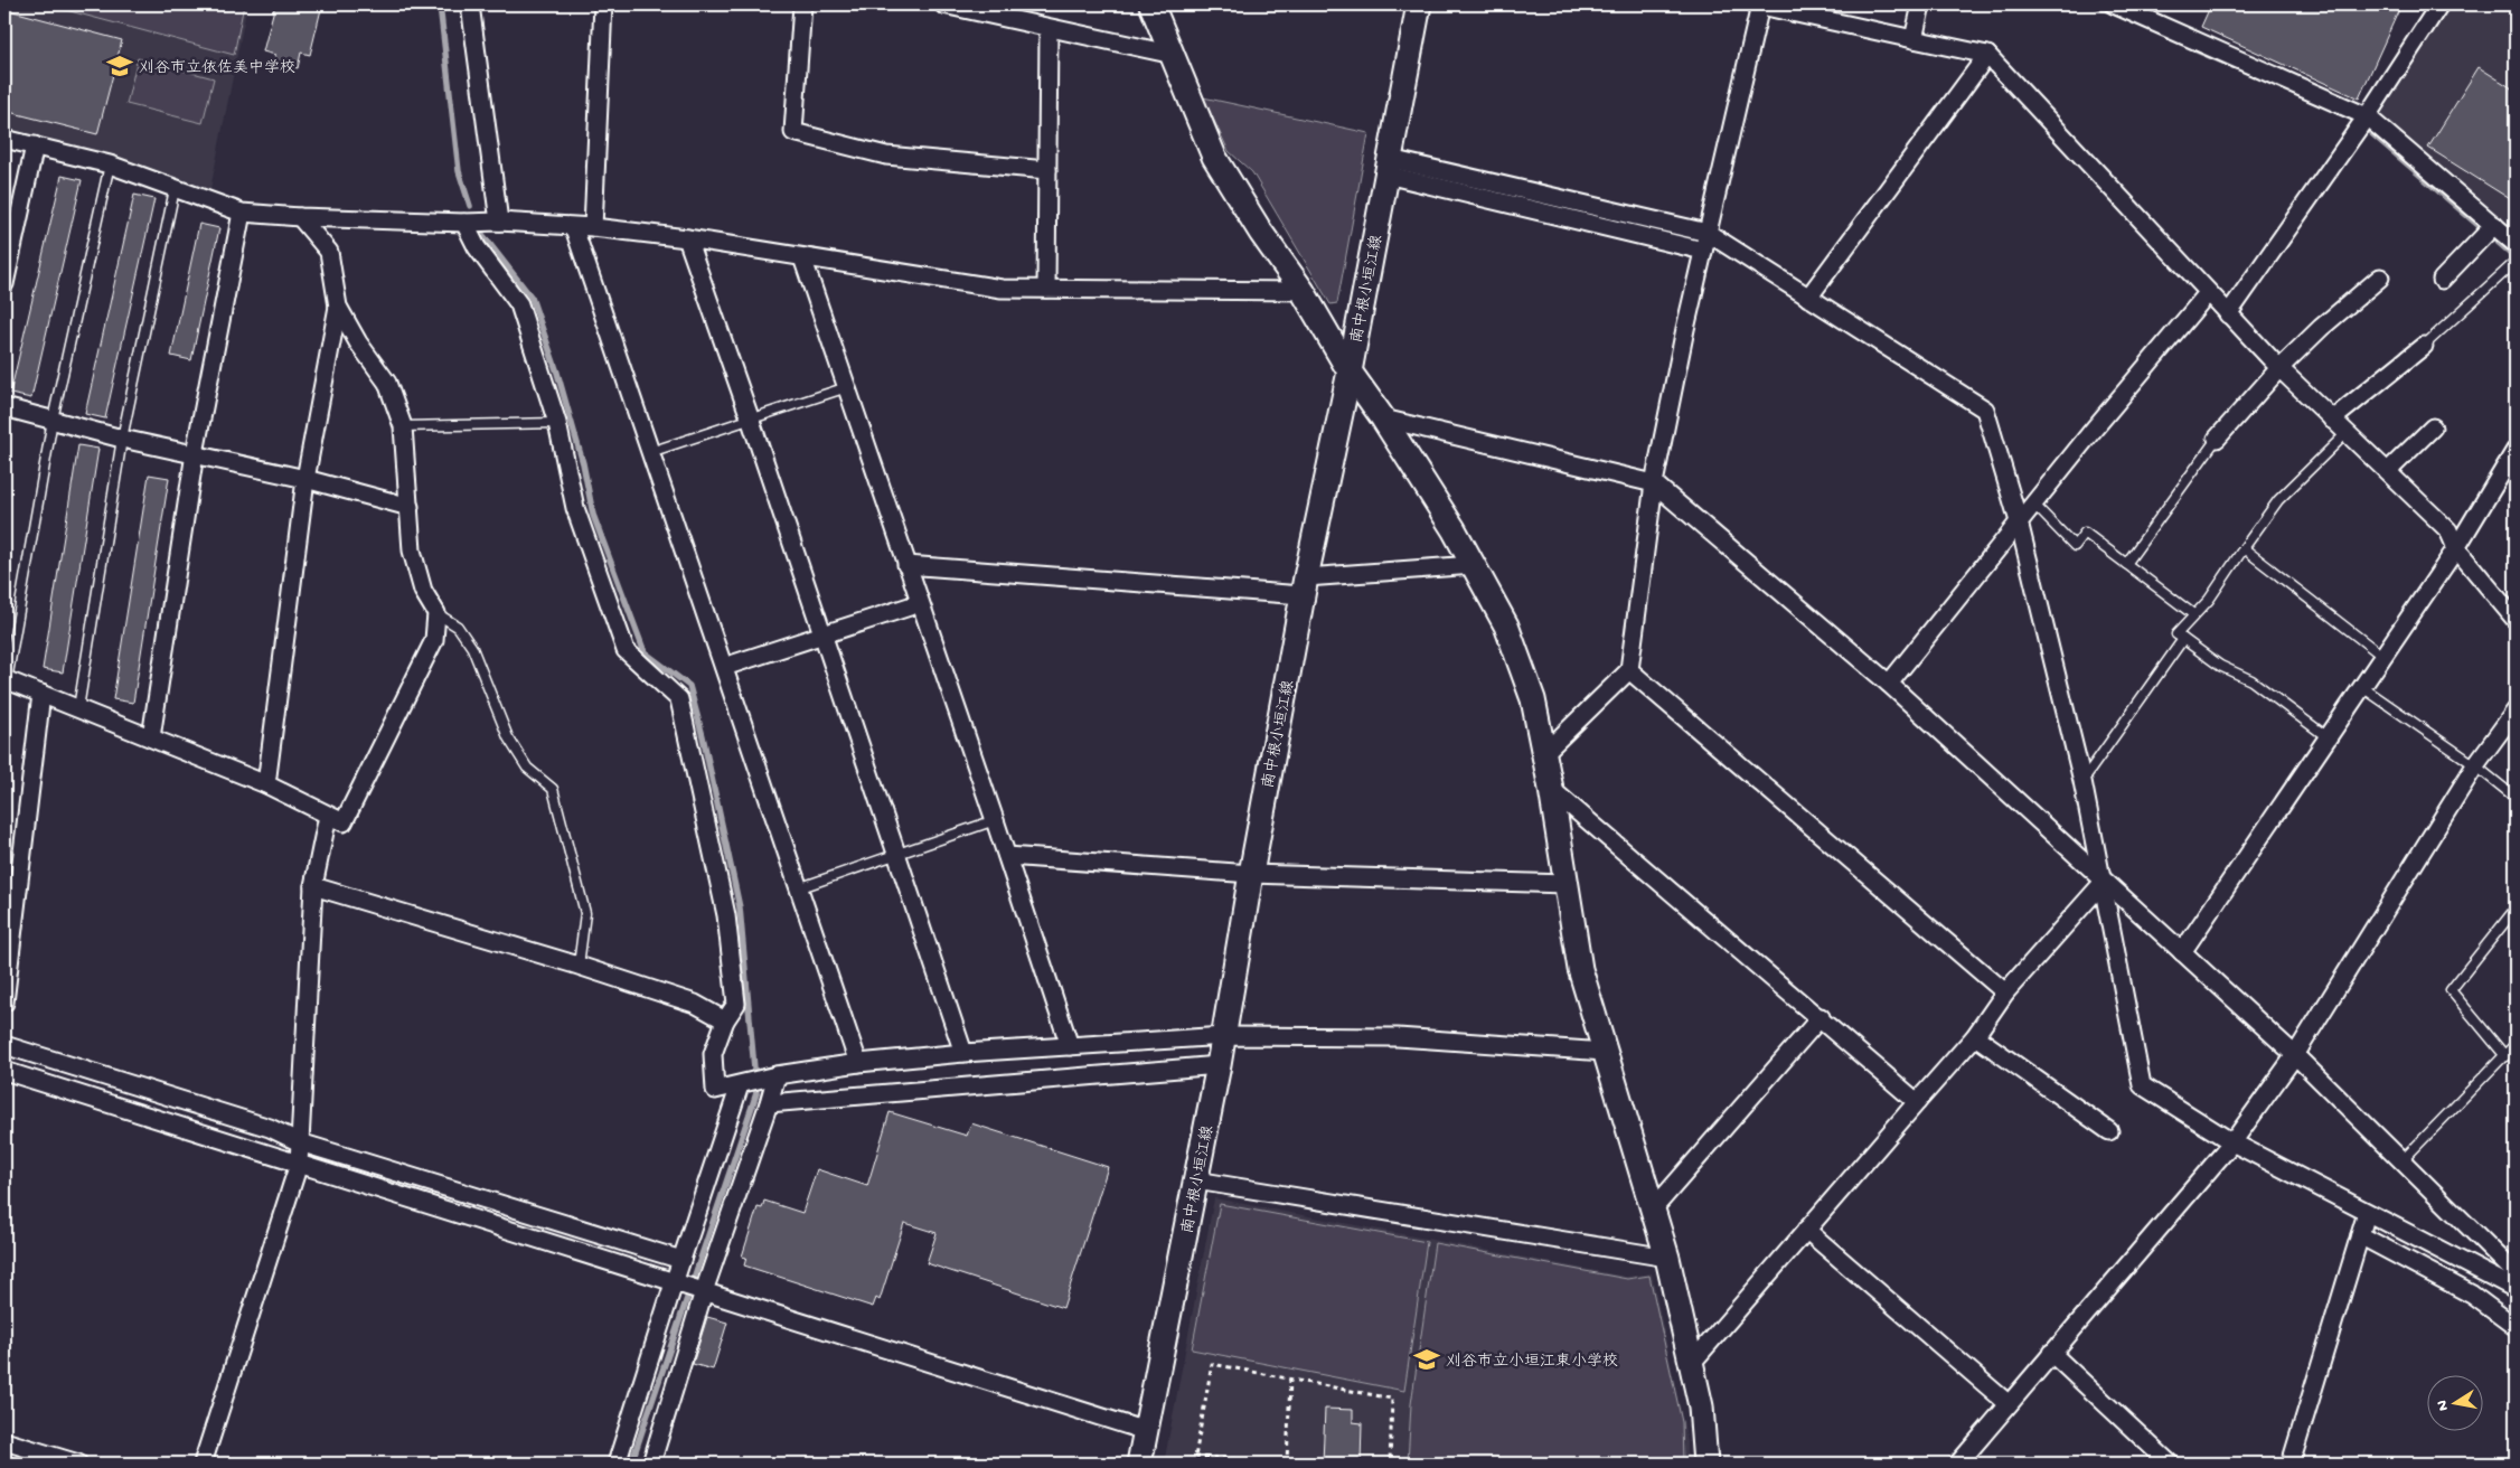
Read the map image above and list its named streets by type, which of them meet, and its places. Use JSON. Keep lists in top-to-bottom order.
{
  "streets": {
    "street": ["南中根小垣江線"]
  },
  "places": {
    "school or university": ["刈谷市立依佐美中学校", "刈谷市立小垣江東小学校"]
  },
  "north": "left"
}
